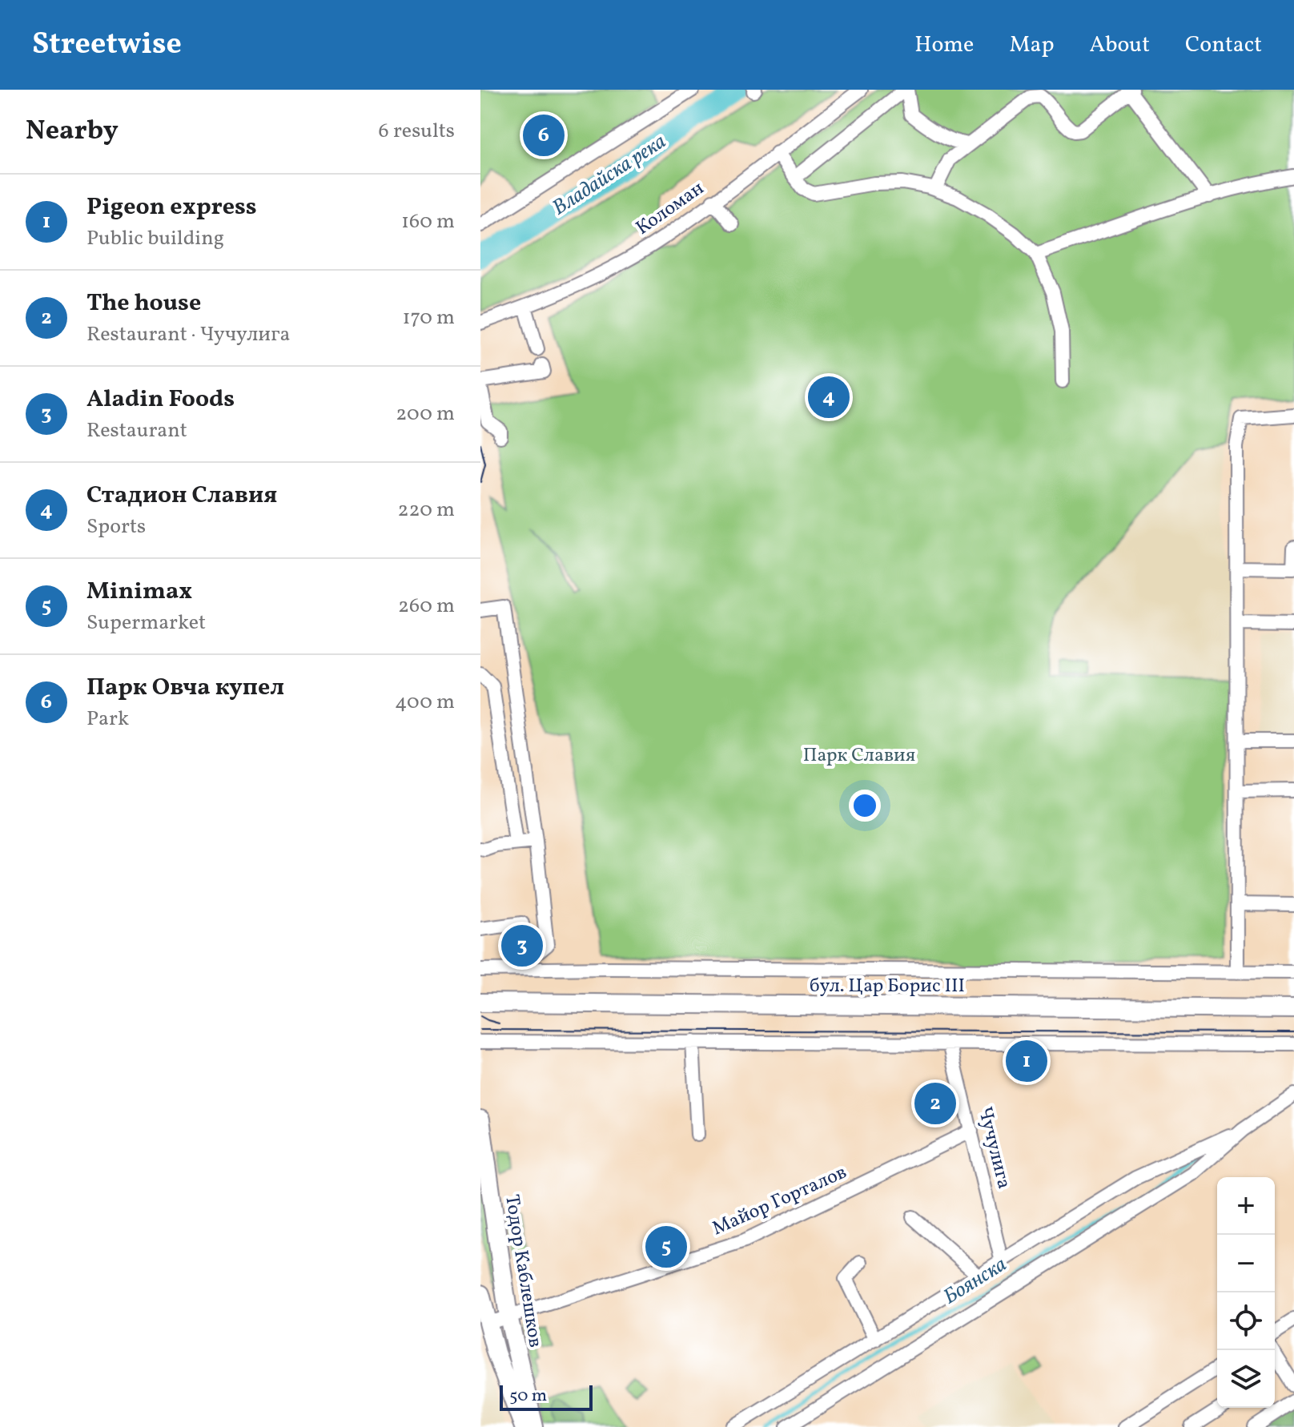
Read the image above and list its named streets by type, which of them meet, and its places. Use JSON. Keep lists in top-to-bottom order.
{
  "streets": {
    "main road": ["бул. Цар Борис III", "Тодор Каблешков"],
    "street": ["Коломан", "Чучулига", "Майор Горталов"]
  },
  "crossings": [
    ["Чучулига", "Майор Горталов"],
    ["Майор Горталов", "Тодор Каблешков"]
  ],
  "water": ["Владайска река", "Боянска"],
  "parks": ["Парк Славия"],
  "scale_bar": "50 m",
  "page": {
    "header": "Streetwise",
    "nav": [
      "Home",
      "Map",
      "About",
      "Contact"
    ],
    "heading": ["Nearby", "6 results"],
    "pins": [
      "6",
      "4",
      "3",
      "1",
      "2",
      "5"
    ],
    "list": [
      {
        "mark": "1",
        "name": "Pigeon express",
        "note": "Public building",
        "value": "160 m"
      },
      {
        "mark": "2",
        "name": "The house",
        "note": "Restaurant · Чучулига",
        "value": "170 m"
      },
      {
        "mark": "3",
        "name": "Aladin Foods",
        "note": "Restaurant",
        "value": "200 m"
      },
      {
        "mark": "4",
        "name": "Стадион Славия",
        "note": "Sports",
        "value": "220 m"
      },
      {
        "mark": "5",
        "name": "Minimax",
        "note": "Supermarket",
        "value": "260 m"
      },
      {
        "mark": "6",
        "name": "Парк Овча купел",
        "note": "Park",
        "value": "400 m"
      }
    ],
    "map_buttons": ["+", "−"],
    "scale": "50 m"
  }
}
